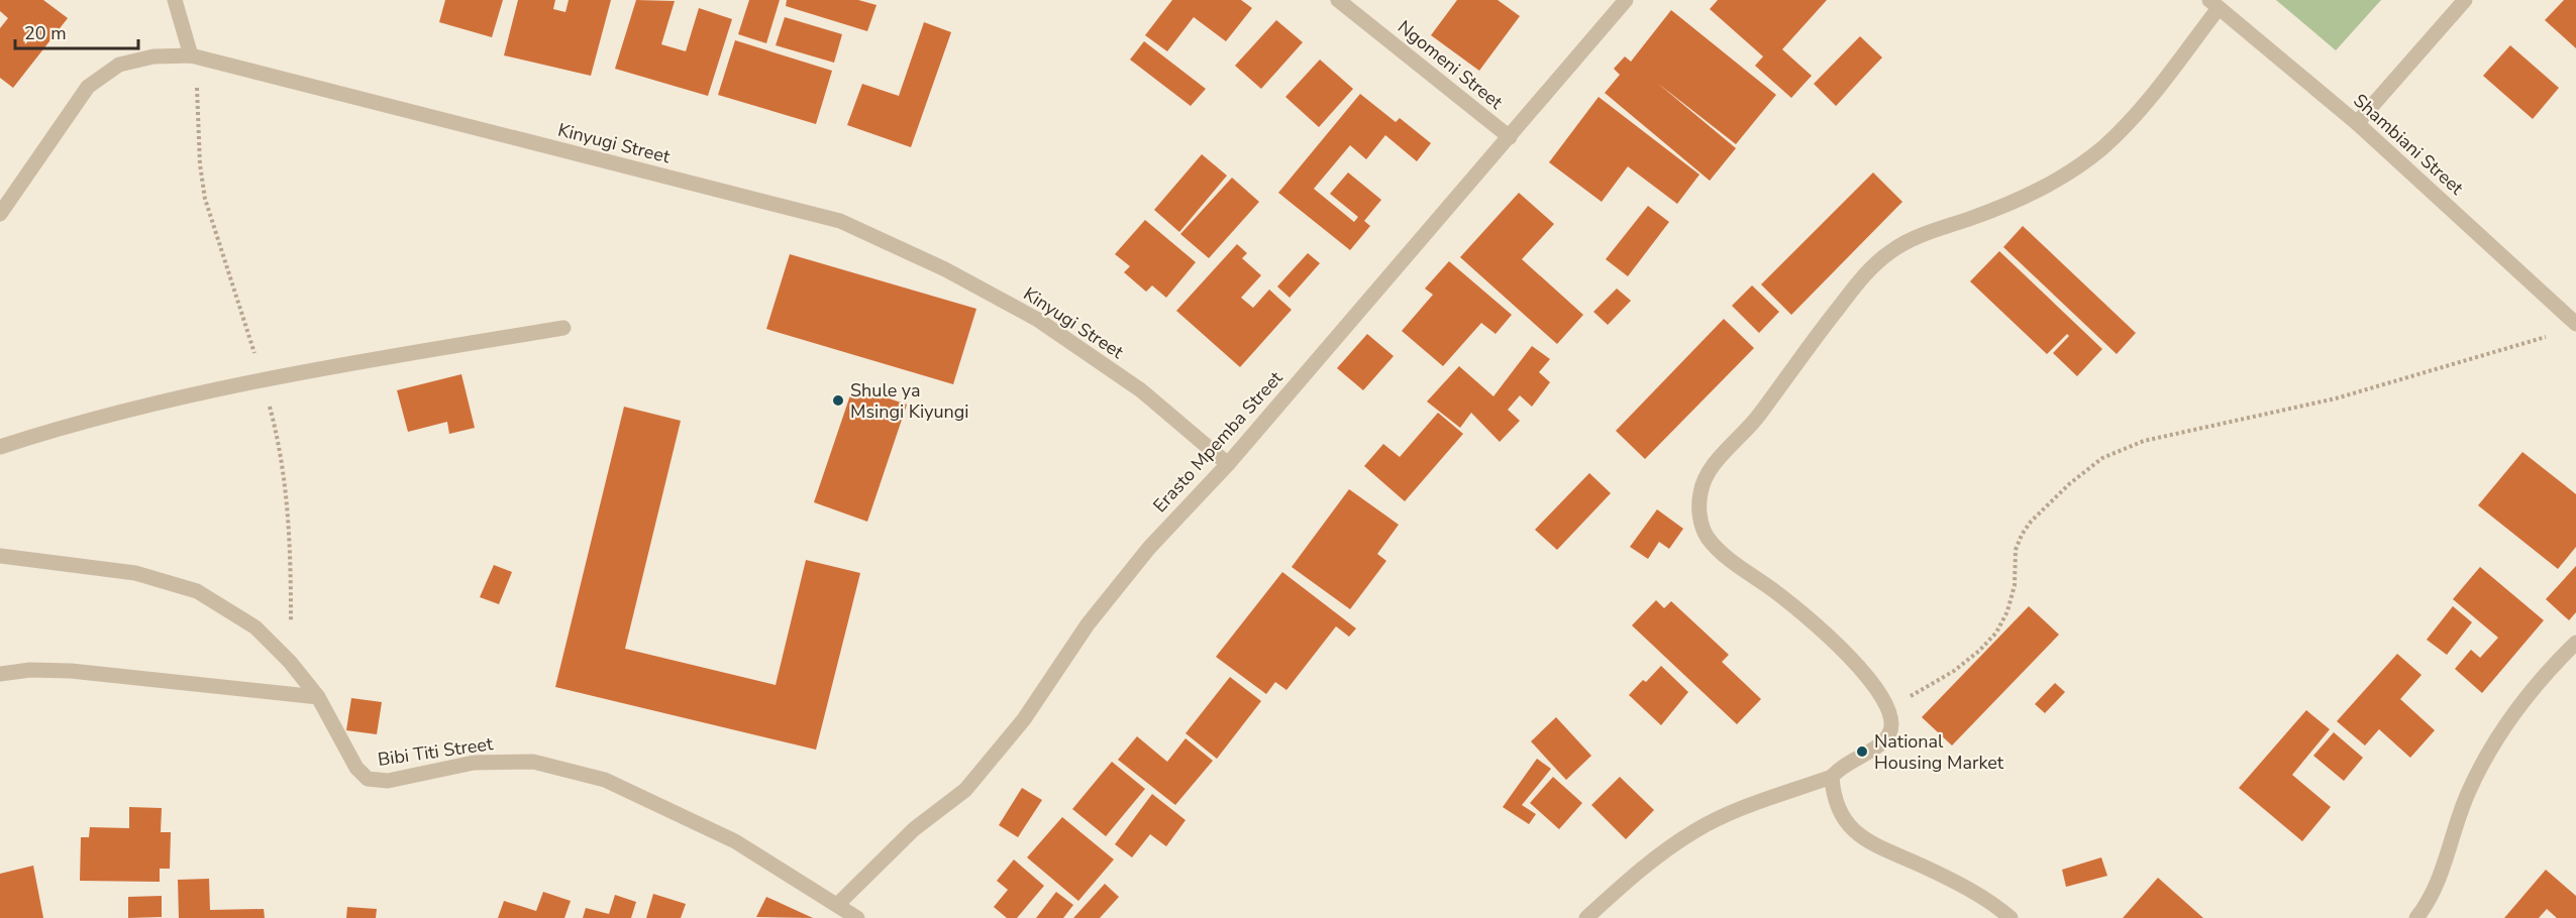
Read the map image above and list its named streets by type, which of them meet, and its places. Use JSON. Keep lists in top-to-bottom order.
{
  "streets": {
    "street": [
      "Ngomeni Street",
      "Kinyugi Street",
      "Shambiani Street",
      "Erasto Mpemba Street",
      "Bibi Titi Street"
    ]
  },
  "crossings": [
    ["Ngomeni Street", "Erasto Mpemba Street"],
    ["Kinyugi Street", "Erasto Mpemba Street"],
    ["Erasto Mpemba Street", "Bibi Titi Street"]
  ],
  "places": ["Shule ya Msingi Kiyungi", "National Housing Market"],
  "scale_bar": "20 m"
}
